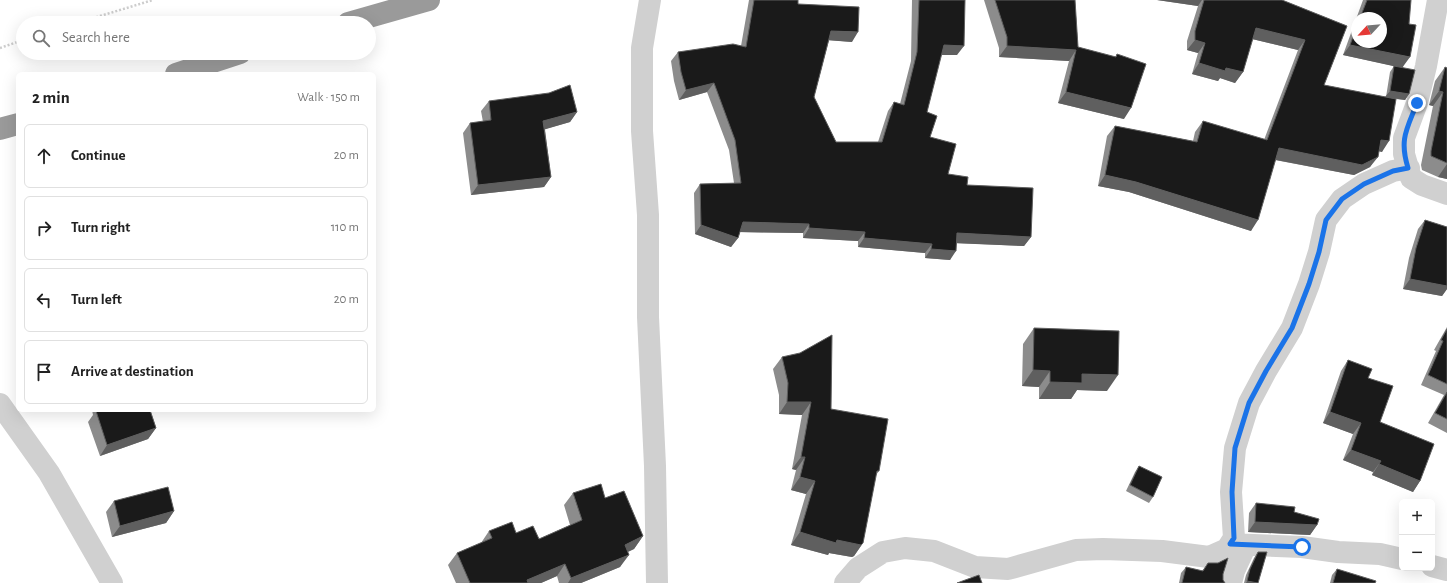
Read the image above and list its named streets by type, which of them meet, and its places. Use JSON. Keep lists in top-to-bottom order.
{
  "north": "bottom left",
  "page": {
    "search": "Search here",
    "heading": ["2 min", "Walk · 150 m"],
    "list": [
      ["Continue", "20 m"],
      ["Turn right", "110 m"],
      ["Turn left", "20 m"],
      "Arrive at destination"
    ],
    "map_buttons": ["+", "−"]
  }
}
